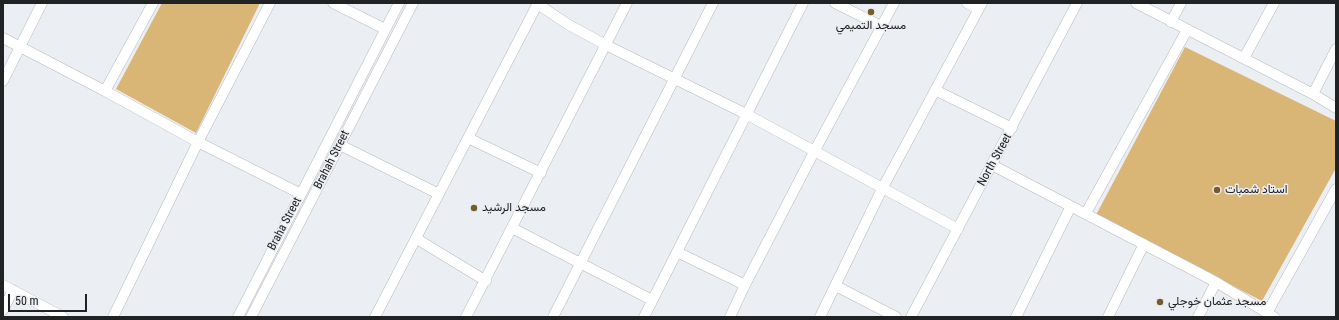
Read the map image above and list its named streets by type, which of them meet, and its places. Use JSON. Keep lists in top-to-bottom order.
{
  "streets": {
    "street": ["Brahah Street", "North Street", "Braha Street"]
  },
  "places": [
    "مسجد التميمي",
    "استاد شمبات",
    "مسجد الرشيد",
    "مسجد عثمان خوجلي"
  ],
  "scale_bar": "50 m"
}
